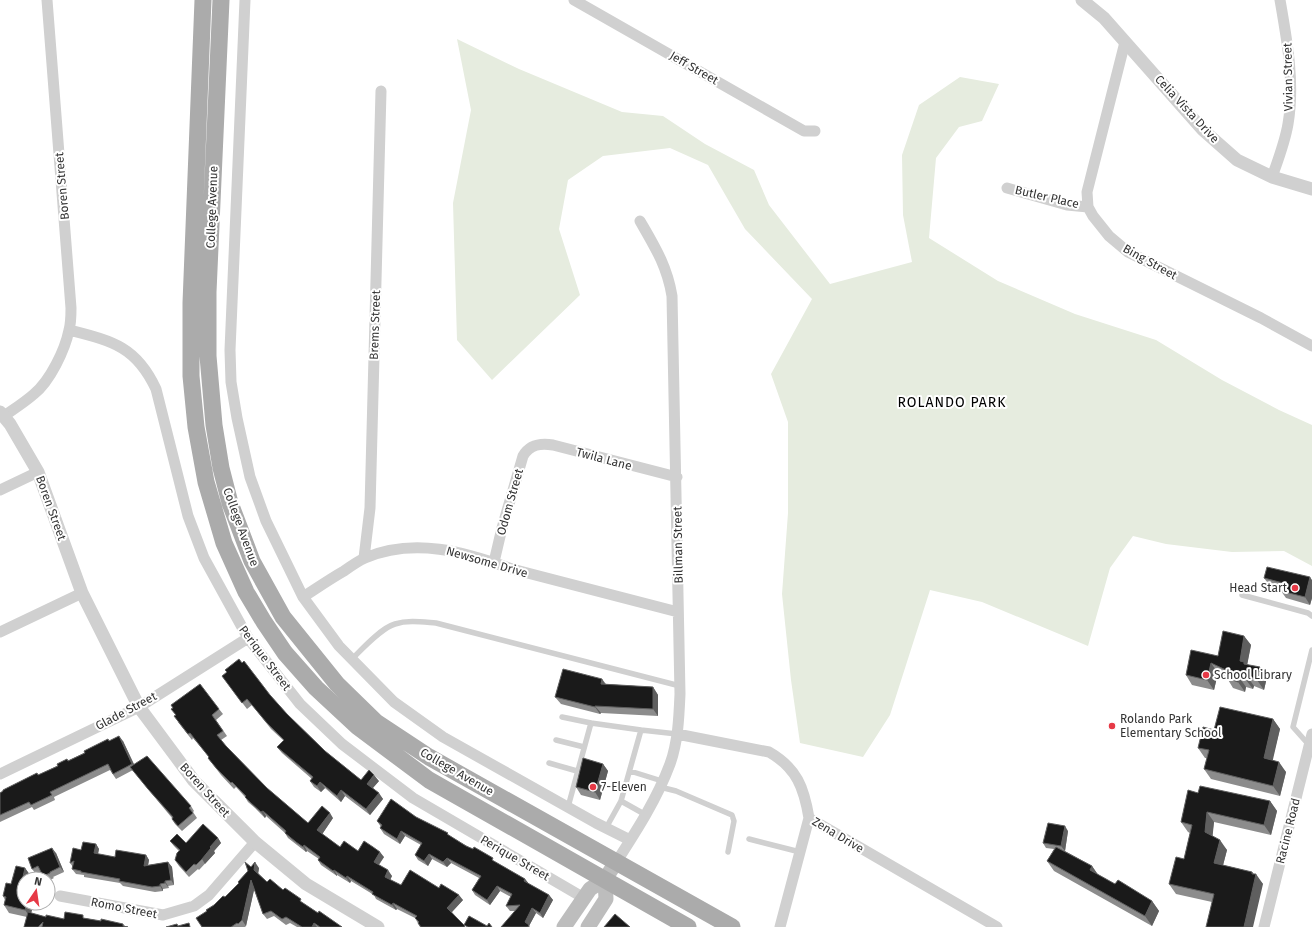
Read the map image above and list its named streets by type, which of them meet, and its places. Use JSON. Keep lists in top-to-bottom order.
{
  "streets": {
    "main road": ["College Avenue"],
    "street": [
      "Jeff Street",
      "Vivian Street",
      "Celia Vista Drive",
      "Boren Street",
      "Butler Place",
      "Bing Street",
      "Brems Street",
      "Twila Lane",
      "Odom Street",
      "Billman Street",
      "Newsome Drive",
      "Perique Street",
      "Glade Street",
      "Racine Road",
      "Zena Drive",
      "Romo Street"
    ]
  },
  "crossings": [
    ["Vivian Street", "Celia Vista Drive"],
    ["Boren Street", "Perique Street"],
    ["Boren Street", "Glade Street"],
    ["Boren Street", "Romo Street"],
    ["Butler Place", "Bing Street"],
    ["College Avenue", "Billman Street"],
    ["Brems Street", "Newsome Drive"],
    ["Twila Lane", "Odom Street"],
    ["Twila Lane", "Billman Street"],
    ["Odom Street", "Newsome Drive"],
    ["Billman Street", "Newsome Drive"],
    ["Billman Street", "Zena Drive"],
    ["Perique Street", "Glade Street"]
  ],
  "districts": ["ROLANDO PARK"],
  "places": [
    "Head Start",
    "School Library",
    "Rolando Park Elementary School",
    "7-Eleven"
  ],
  "north": "top"
}
